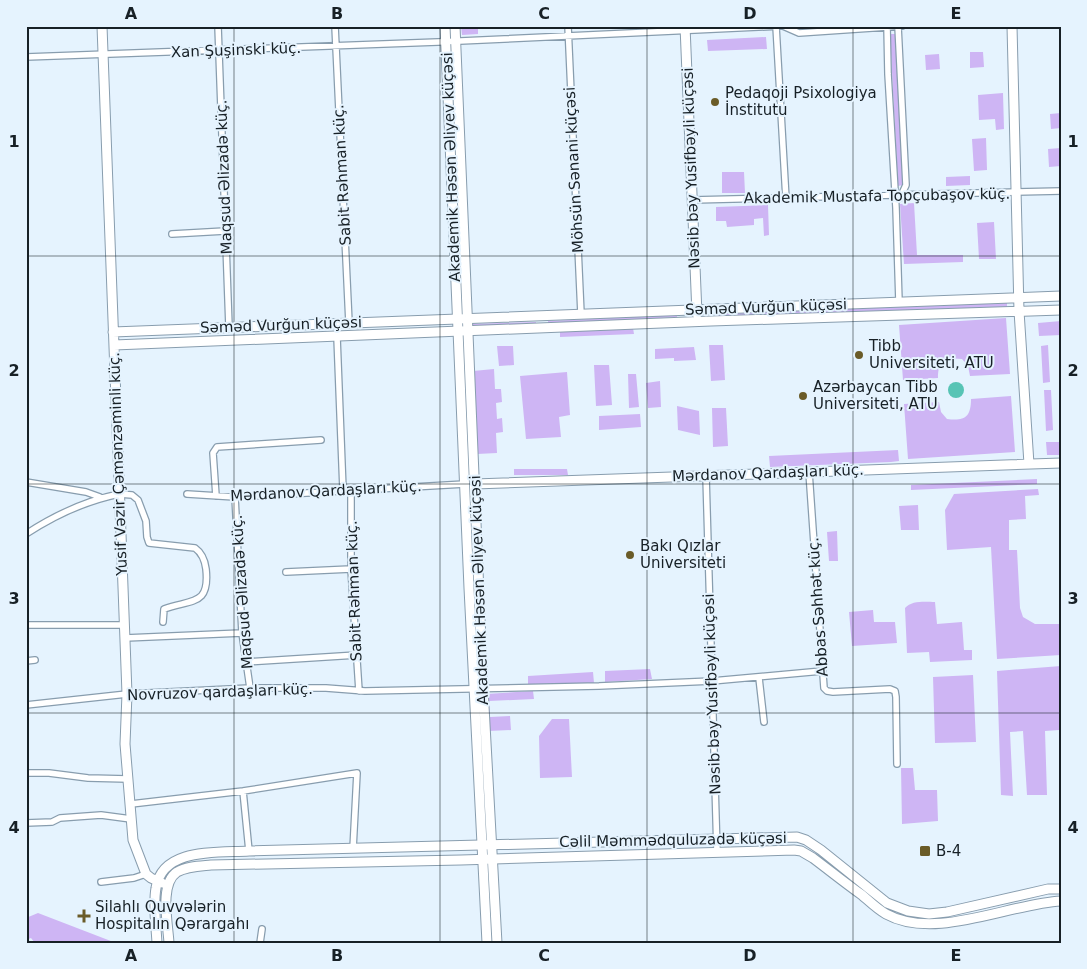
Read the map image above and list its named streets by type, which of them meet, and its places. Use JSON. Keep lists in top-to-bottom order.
{
  "streets": {
    "main road": [
      "Akademik Həsən Əliyev küçəsi",
      "Nəsib bəy Yusifbəyli küçəsi",
      "Səməd Vurğun küçəsi",
      "Yusif Vəzir Çəmənzəminli küç.",
      "Mərdanov Qardaşları küç.",
      "Cəlil Məmmədquluzadə küçəsi"
    ],
    "street": [
      "Xan Şuşinski küç.",
      "Möhsün Sənani küçəsi",
      "Sabit Rəhman küç.",
      "Maqsud Əlizadə küç.",
      "Akademik Mustafa Topçubaşov küç.",
      "Abbas Səhhət küç.",
      "Novruzov qardaşları küç."
    ]
  },
  "crossings": [
    ["Xan Şuşinski küç.", "Akademik Həsən Əliyev küçəsi"],
    ["Xan Şuşinski küç.", "Nəsib bəy Yusifbəyli küçəsi"],
    ["Xan Şuşinski küç.", "Möhsün Sənani küçəsi"],
    ["Xan Şuşinski küç.", "Sabit Rəhman küç."],
    ["Xan Şuşinski küç.", "Maqsud Əlizadə küç."],
    ["Xan Şuşinski küç.", "Yusif Vəzir Çəmənzəminli küç."],
    ["Akademik Həsən Əliyev küçəsi", "Səməd Vurğun küçəsi"],
    ["Akademik Həsən Əliyev küçəsi", "Mərdanov Qardaşları küç."],
    ["Akademik Həsən Əliyev küçəsi", "Novruzov qardaşları küç."],
    ["Akademik Həsən Əliyev küçəsi", "Cəlil Məmmədquluzadə küçəsi"],
    ["Nəsib bəy Yusifbəyli küçəsi", "Akademik Mustafa Topçubaşov küç."],
    ["Nəsib bəy Yusifbəyli küçəsi", "Səməd Vurğun küçəsi"],
    ["Nəsib bəy Yusifbəyli küçəsi", "Mərdanov Qardaşları küç."],
    ["Nəsib bəy Yusifbəyli küçəsi", "Novruzov qardaşları küç."],
    ["Nəsib bəy Yusifbəyli küçəsi", "Cəlil Məmmədquluzadə küçəsi"],
    ["Möhsün Sənani küçəsi", "Səməd Vurğun küçəsi"],
    ["Sabit Rəhman küç.", "Səməd Vurğun küçəsi"],
    ["Sabit Rəhman küç.", "Mərdanov Qardaşları küç."],
    ["Sabit Rəhman küç.", "Novruzov qardaşları küç."],
    ["Maqsud Əlizadə küç.", "Səməd Vurğun küçəsi"],
    ["Maqsud Əlizadə küç.", "Mərdanov Qardaşları küç."],
    ["Maqsud Əlizadə küç.", "Novruzov qardaşları küç."],
    ["Səməd Vurğun küçəsi", "Yusif Vəzir Çəmənzəminli küç."],
    ["Yusif Vəzir Çəmənzəminli küç.", "Novruzov qardaşları küç."],
    ["Mərdanov Qardaşları küç.", "Abbas Səhhət küç."],
    ["Abbas Səhhət küç.", "Novruzov qardaşları küç."]
  ],
  "places": {
    "other": [
      "Pedaqoji Psixologiya İnstitutu",
      "Tibb Universiteti, ATU",
      "Azərbaycan Tibb Universiteti, ATU",
      "Bakı Qızlar Universiteti"
    ],
    "transit": ["B-4"],
    "health": ["Silahlı Quvvələrin Hospitalın Qərargahı"]
  },
  "grid": {
    "columns": [
      "A",
      "B",
      "C",
      "D",
      "E"
    ],
    "rows": [
      "1",
      "2",
      "3",
      "4"
    ]
  }
}
